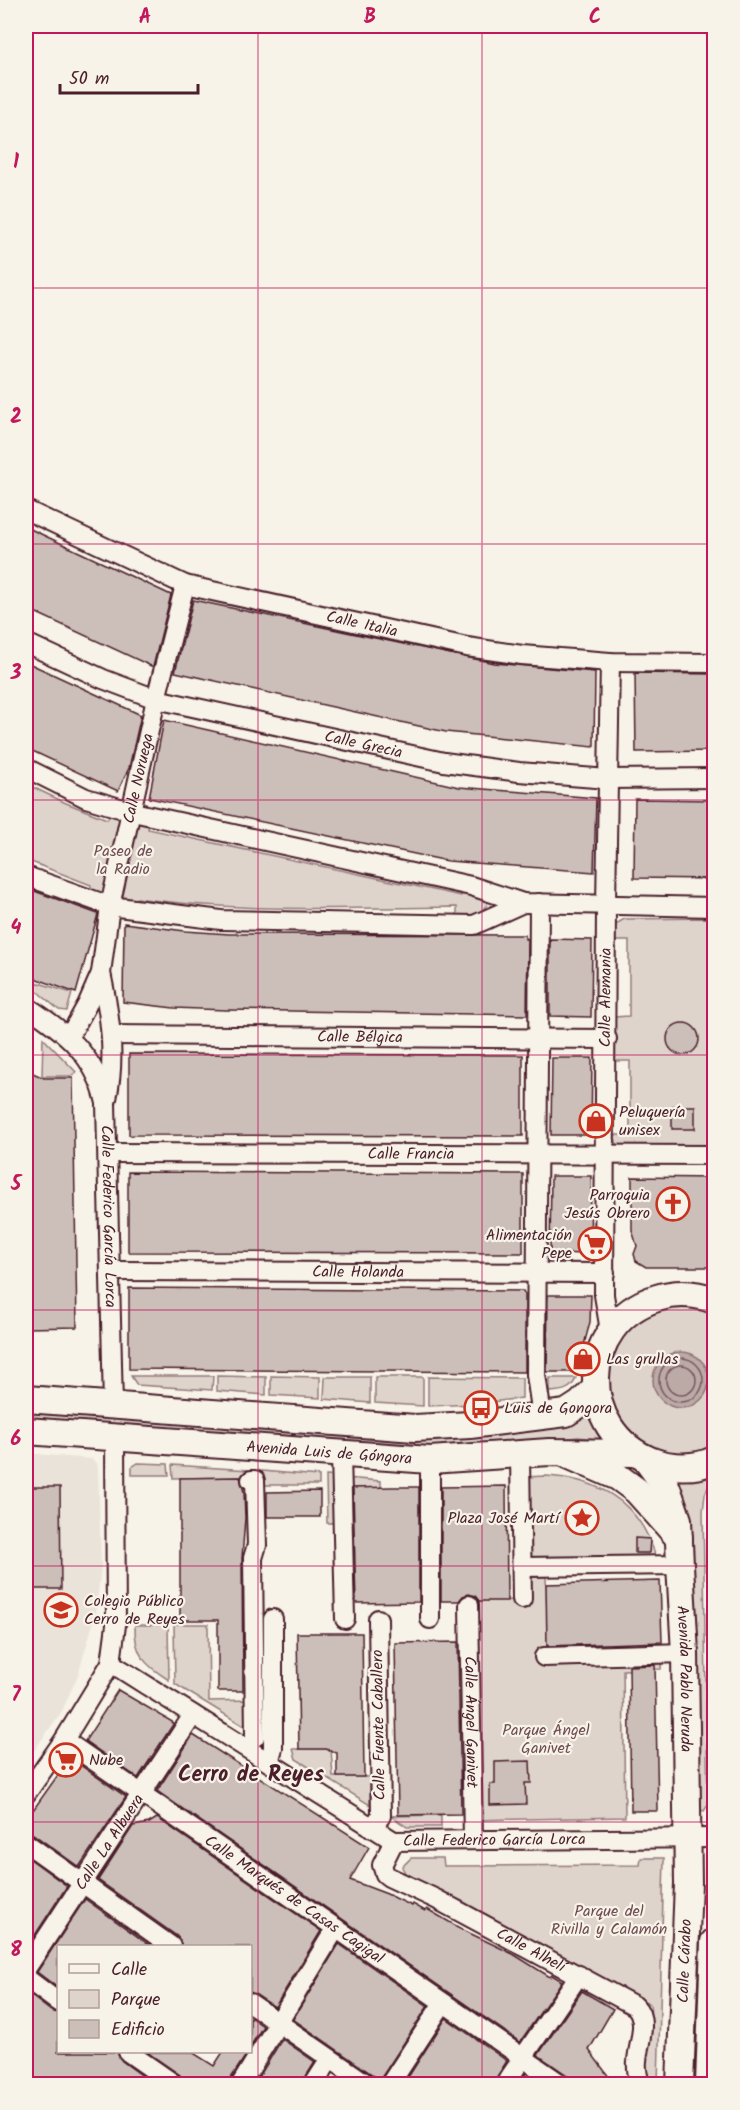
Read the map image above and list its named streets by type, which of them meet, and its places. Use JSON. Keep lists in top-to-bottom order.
{
  "streets": {
    "main road": ["Avenida Luis de Góngora", "Avenida Pablo Neruda", "Calle Cárabo"],
    "street": [
      "Calle Italia",
      "Calle Grecia",
      "Calle Noruega",
      "Calle Alemania",
      "Calle Bélgica",
      "Calle Francia",
      "Calle Federico García Lorca",
      "Calle Holanda",
      "Calle Ángel Ganivet",
      "Calle Fuente Caballero",
      "Calle La Albuera",
      "Calle Marqués de Casas Cagigal",
      "Calle Alhelí"
    ]
  },
  "crossings": [
    ["Calle Italia", "Calle Noruega"],
    ["Calle Italia", "Calle Alemania"],
    ["Calle Grecia", "Calle Noruega"],
    ["Calle Grecia", "Calle Alemania"],
    ["Calle Noruega", "Calle Federico García Lorca"],
    ["Calle Alemania", "Calle Bélgica"],
    ["Calle Alemania", "Calle Francia"],
    ["Calle Alemania", "Calle Holanda"],
    ["Calle Alemania", "Avenida Pablo Neruda"],
    ["Calle Francia", "Calle Federico García Lorca"],
    ["Calle Federico García Lorca", "Calle Holanda"],
    ["Calle Federico García Lorca", "Avenida Luis de Góngora"],
    ["Calle Federico García Lorca", "Avenida Pablo Neruda"],
    ["Calle Federico García Lorca", "Calle Ángel Ganivet"],
    ["Calle Federico García Lorca", "Calle Fuente Caballero"],
    ["Calle Federico García Lorca", "Calle La Albuera"],
    ["Calle Federico García Lorca", "Calle Alhelí"],
    ["Calle Federico García Lorca", "Calle Cárabo"],
    ["Avenida Luis de Góngora", "Avenida Pablo Neruda"],
    ["Avenida Pablo Neruda", "Calle Cárabo"],
    ["Calle La Albuera", "Calle Marqués de Casas Cagigal"]
  ],
  "districts": ["Cerro de Reyes"],
  "parks": ["Paseo de la Radio", "Parque Ángel Ganivet", "Parque del Rivilla y Calamón"],
  "places": {
    "shop": ["Peluquería unisex", "Las grullas"],
    "church": ["Parroquia Jesús Obrero"],
    "supermarket": ["Alimentación Pepe", "Nube"],
    "bus stop": ["Luis de Gongora"],
    "place": ["Plaza José Martí"],
    "school or university": ["Colegio Público Cerro de Reyes"]
  },
  "legend": ["Calle", "Parque", "Edificio"],
  "scale_bar": "50 m",
  "grid": {
    "columns": ["A", "B", "C"],
    "rows": [
      "1",
      "2",
      "3",
      "4",
      "5",
      "6",
      "7",
      "8"
    ]
  }
}
